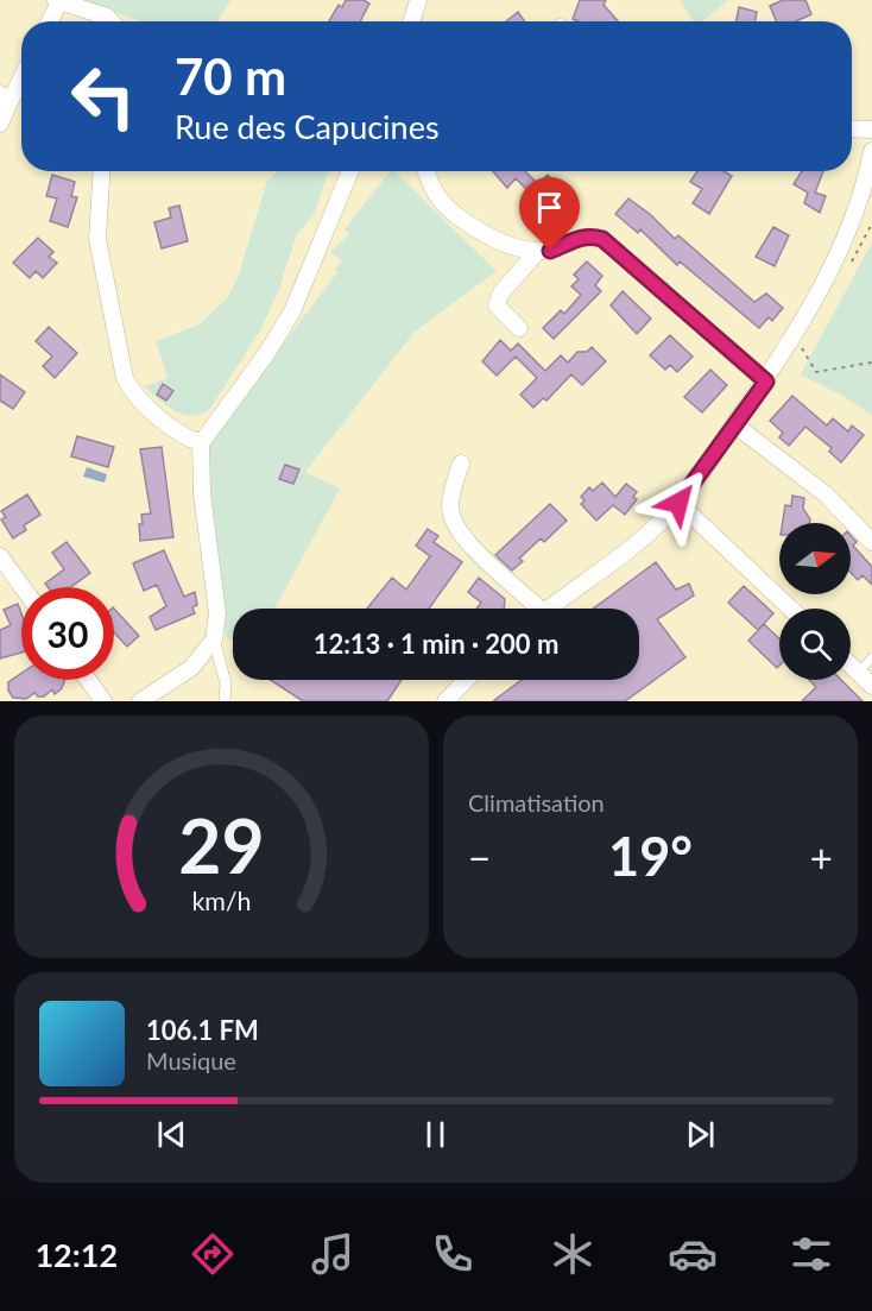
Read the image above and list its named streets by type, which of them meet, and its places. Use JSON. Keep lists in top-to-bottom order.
{
  "north": "right",
  "page": {
    "turn": ["70 m", "Rue des Capucines"],
    "limit": "30",
    "trip": "12:13 · 1 min · 200 m",
    "tile": "Climatisation",
    "heat": ["−", "19°", "+"],
    "song": ["106.1 FM", "Musique"],
    "tabs": "12:12",
    "gauge": ["29", "km/h"]
  }
}
